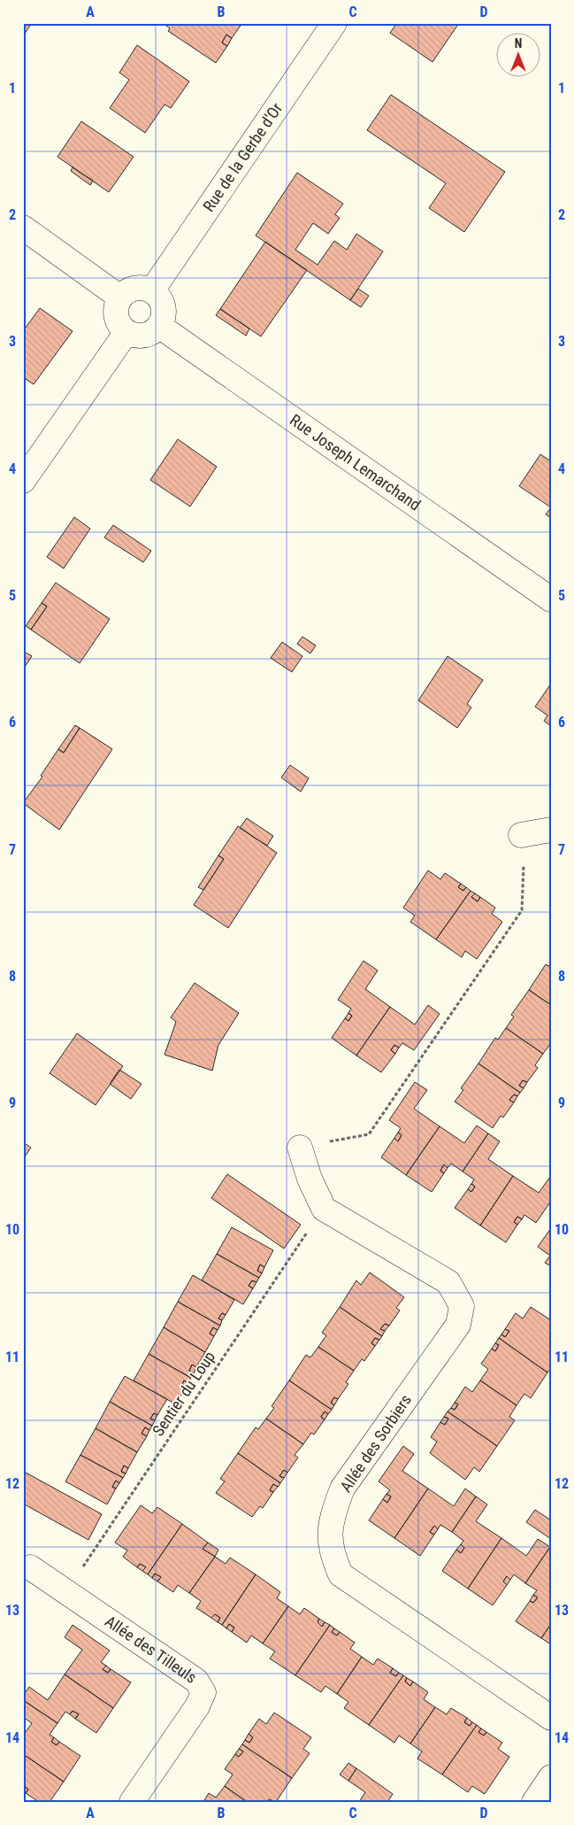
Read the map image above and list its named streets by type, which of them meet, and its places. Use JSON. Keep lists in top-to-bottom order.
{
  "streets": {
    "street": [
      "Rue de la Gerbe d'Or",
      "Rue Joseph Lemarchand",
      "Allée des Sorbiers",
      "Allée des Tilleuls"
    ],
    "path": ["Sentier du Loup"]
  },
  "crossings": [
    ["Rue de la Gerbe d'Or", "Rue Joseph Lemarchand"],
    ["Sentier du Loup", "Allée des Sorbiers"],
    ["Sentier du Loup", "Allée des Tilleuls"]
  ],
  "north": "top",
  "grid": {
    "columns": [
      "A",
      "B",
      "C",
      "D"
    ],
    "rows": [
      "1",
      "2",
      "3",
      "4",
      "5",
      "6",
      "7",
      "8",
      "9",
      "10",
      "11",
      "12",
      "13",
      "14"
    ]
  }
}
